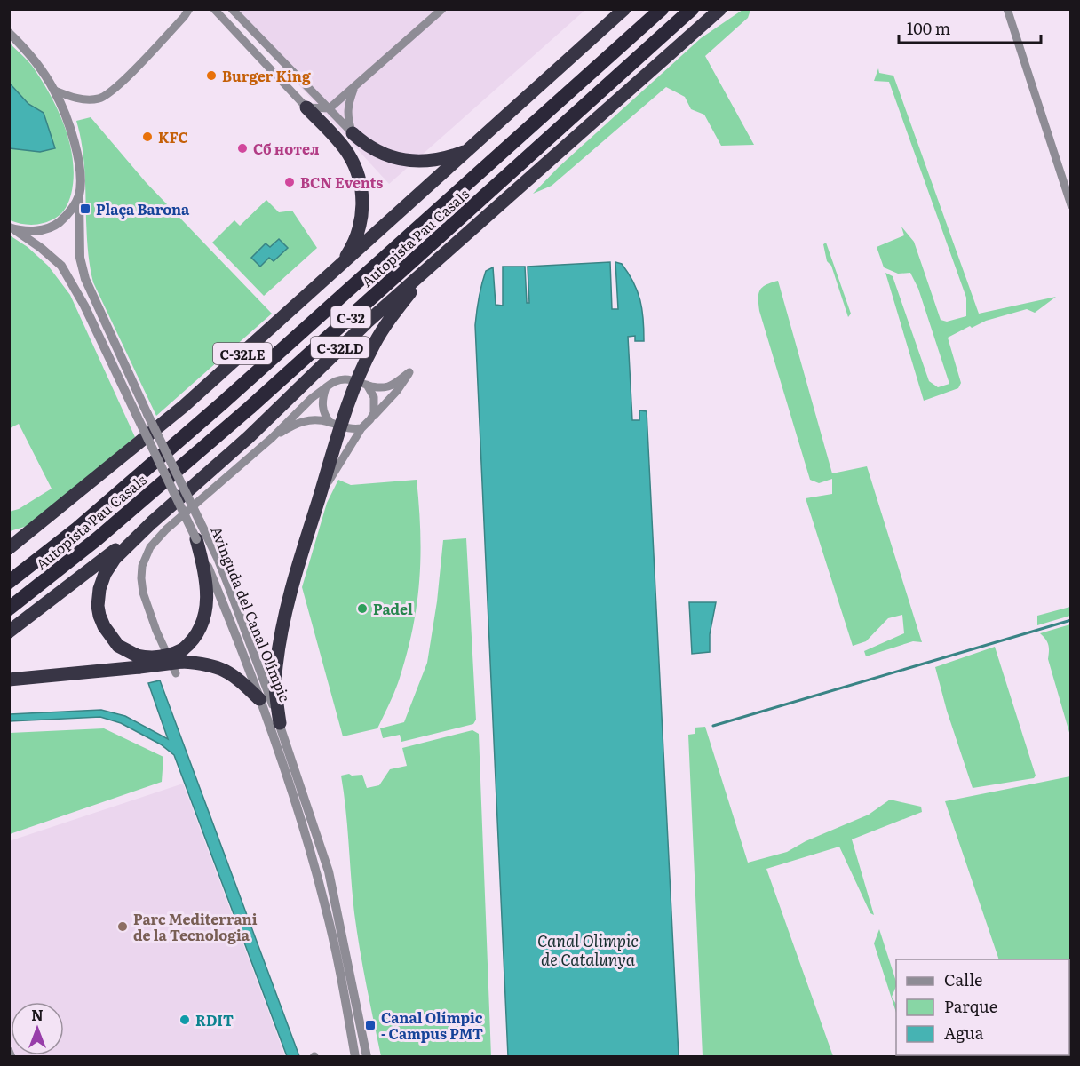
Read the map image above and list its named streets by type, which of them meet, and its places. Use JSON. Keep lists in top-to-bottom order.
{
  "streets": {
    "highway": [
      "Autopista Pau Casals",
      "C-32",
      "C-32LD",
      "C-32LE"
    ],
    "street": ["Avinguda del Canal Olímpic"]
  },
  "water": ["Canal Olimpic de Catalunya"],
  "places": {
    "other": [
      "Burger King",
      "KFC",
      "Сб нотел",
      "BCN Events",
      "Padel",
      "Parc Mediterrani de la Tecnologia",
      "RDIT"
    ],
    "transit": ["Plaça Barona", "Canal Olímpic - Campus PMT"]
  },
  "legend": ["Calle", "Parque", "Agua"],
  "scale_bar": "100 m",
  "north": "top"
}
